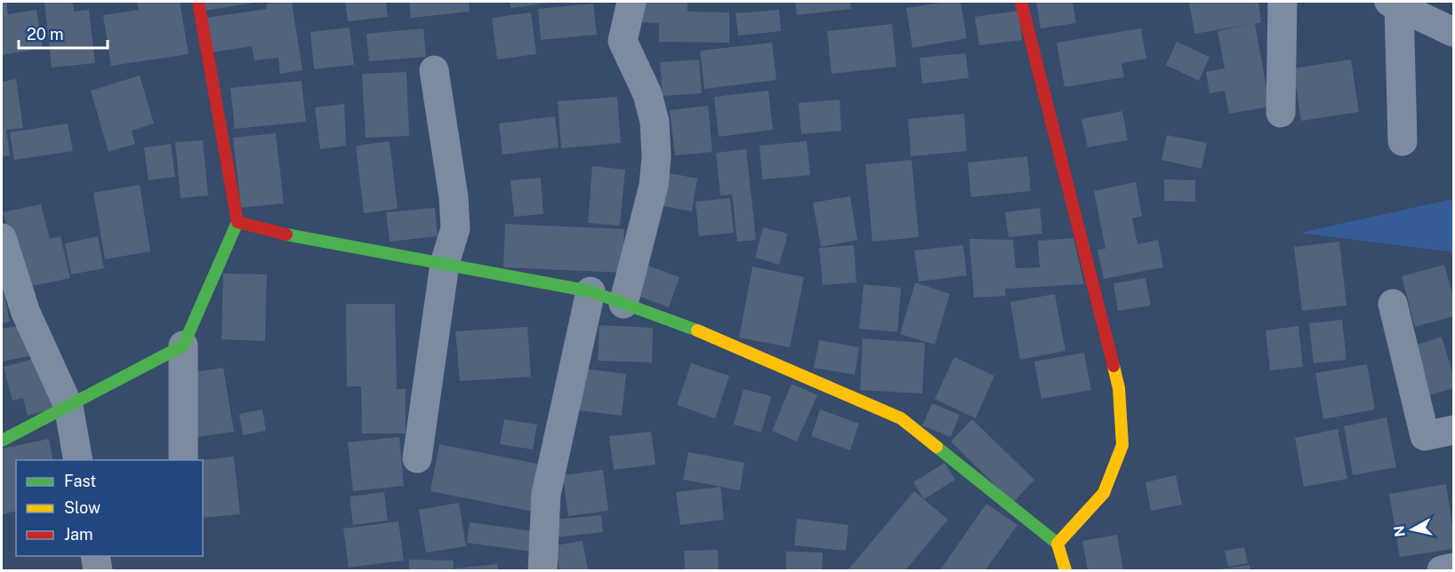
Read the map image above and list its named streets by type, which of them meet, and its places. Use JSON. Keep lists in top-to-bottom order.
{
  "legend": ["Fast", "Slow", "Jam"],
  "scale_bar": "20 m",
  "north": "left"
}
